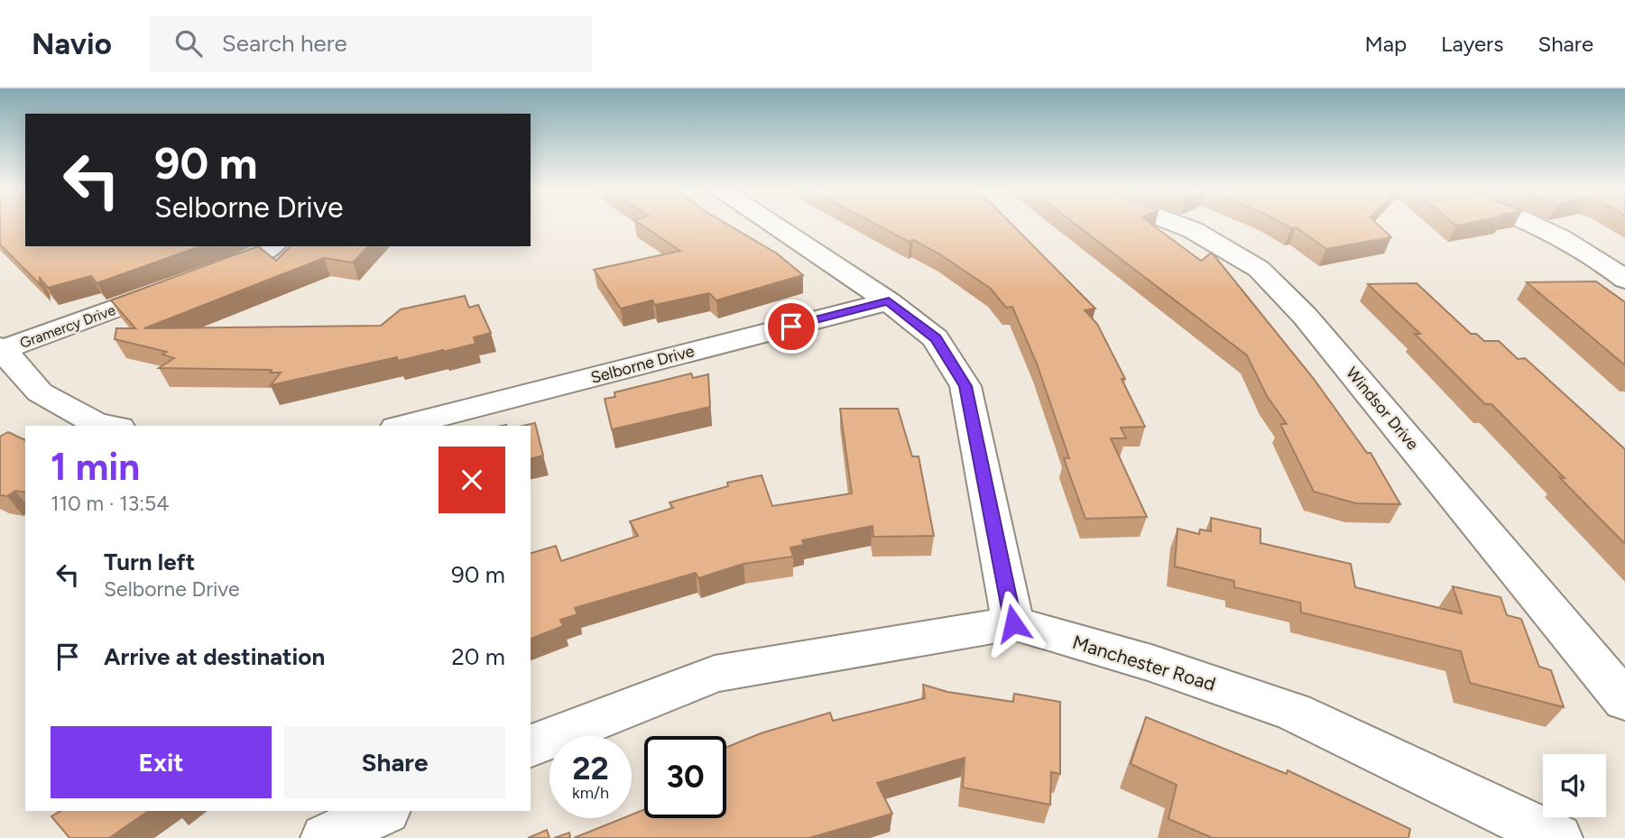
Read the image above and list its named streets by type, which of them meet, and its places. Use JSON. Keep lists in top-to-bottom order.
{
  "streets": {
    "street": [
      "Gramercy Drive",
      "Selborne Drive",
      "Windsor Drive",
      "Manchester Road"
    ]
  },
  "page": {
    "header": "Navio",
    "search": "Search here",
    "nav": ["Map", "Layers", "Share"],
    "turn": ["90 m", "Selborne Drive"],
    "heading": ["1 min", "110 m · 13:54"],
    "list": [
      {
        "name": "Turn left",
        "note": "Selborne Drive",
        "value": "90 m"
      },
      {
        "name": "Arrive at destination",
        "value": "20 m"
      }
    ],
    "buttons": ["Exit", "Share"],
    "speed": "22 km/h",
    "limit": "30"
  }
}
